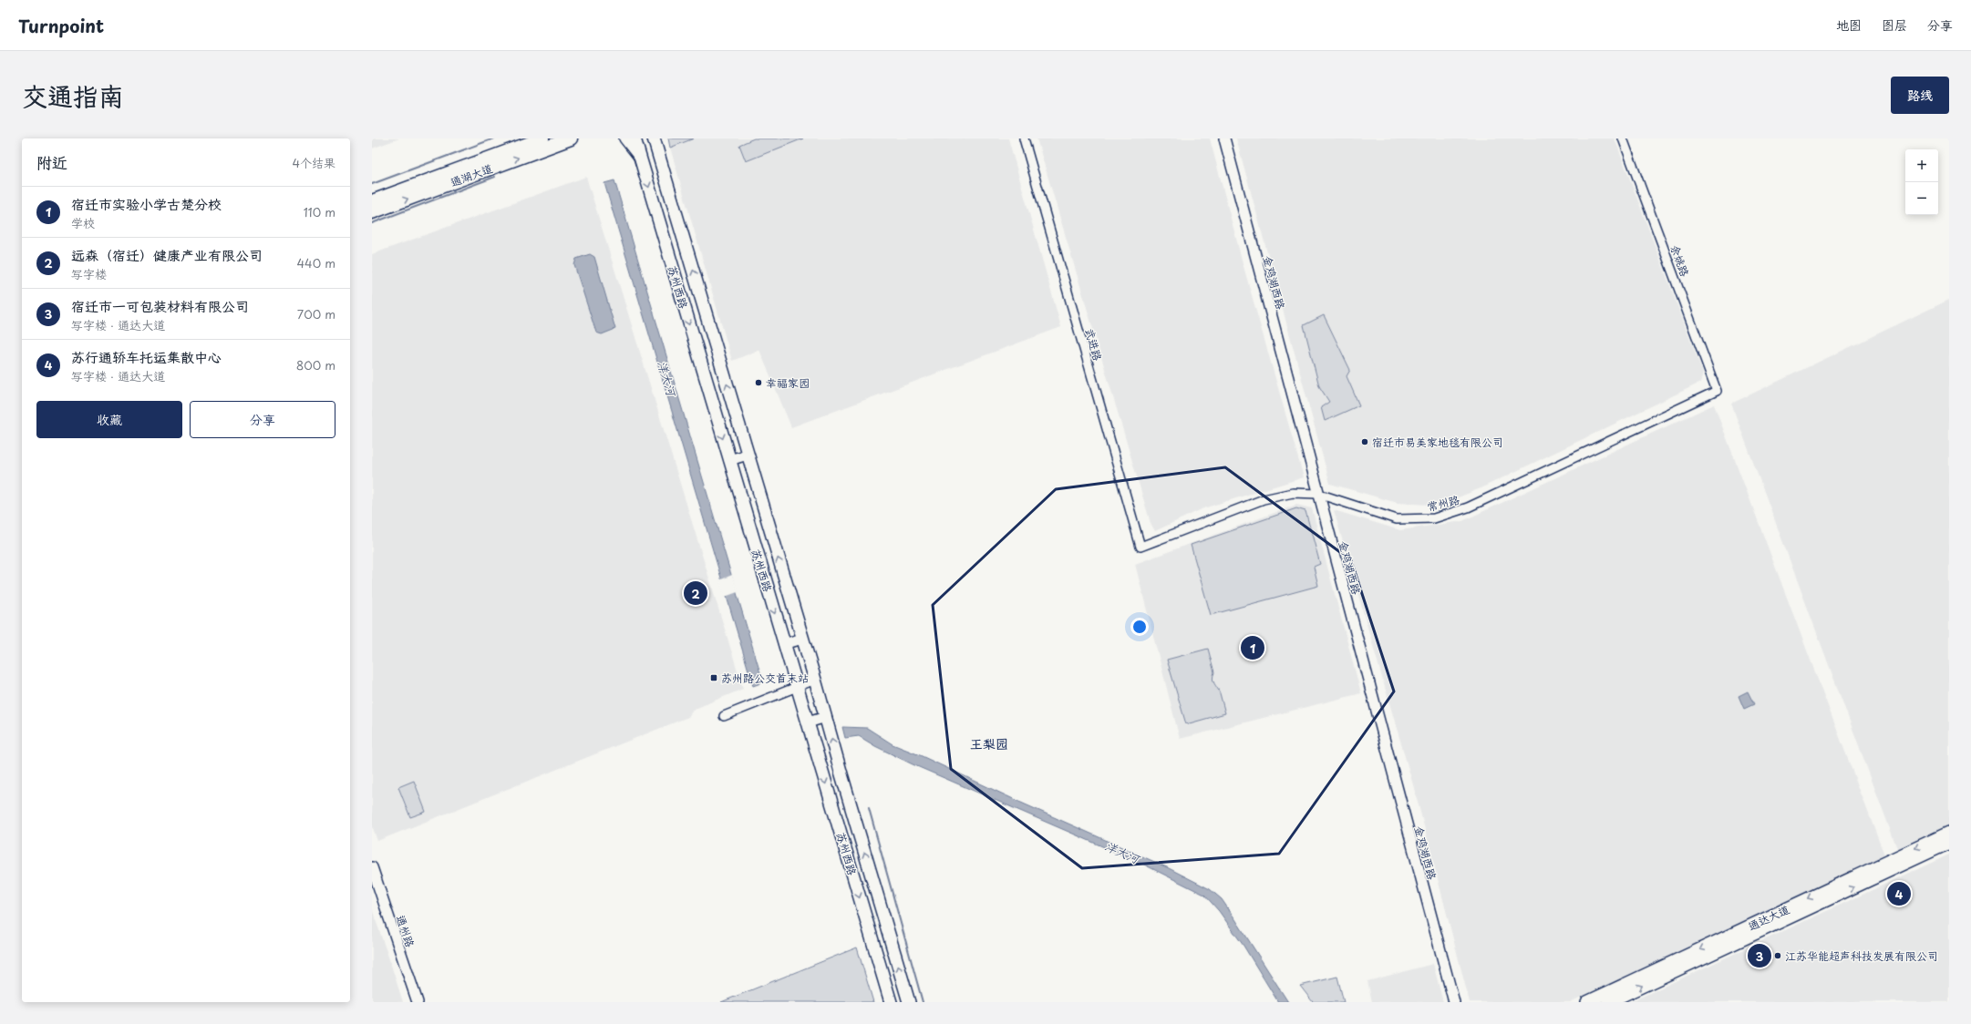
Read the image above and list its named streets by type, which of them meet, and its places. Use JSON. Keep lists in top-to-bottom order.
{
  "streets": {
    "main road": ["通湖大道", "苏州西路", "通达大道"],
    "street": [
      "余姚路",
      "金鸡湖西路",
      "武进路",
      "常州路",
      "通州路"
    ]
  },
  "crossings": [
    ["余姚路", "常州路"],
    ["金鸡湖西路", "常州路"],
    ["武进路", "常州路"]
  ],
  "districts": ["王梨园"],
  "water": ["洋大河"],
  "places": {
    "other": ["幸福家园", "宿迁市易美家地毯有限公司", "江苏华能超声科技发展有限公司"],
    "transit": ["苏州路公交首末站"]
  },
  "page": {
    "header": "Turnpoint",
    "nav": ["地图", "图层", "分享"],
    "title": "交通指南",
    "buttons": [
      "路线",
      ["收藏", "分享"]
    ],
    "heading": ["附近", "4个结果"],
    "map_buttons": ["+", "−"],
    "list": [
      {
        "mark": "1",
        "name": "宿迁市实验小学古楚分校",
        "note": "学校",
        "value": "110 m"
      },
      {
        "mark": "2",
        "name": "远森（宿迁）健康产业有限公司",
        "note": "写字楼",
        "value": "440 m"
      },
      {
        "mark": "3",
        "name": "宿迁市一可包装材料有限公司",
        "note": "写字楼 · 通达大道",
        "value": "700 m"
      },
      {
        "mark": "4",
        "name": "苏行通轿车托运集散中心",
        "note": "写字楼 · 通达大道",
        "value": "800 m"
      }
    ],
    "pins": [
      "2",
      "1",
      "4",
      "3"
    ]
  }
}
